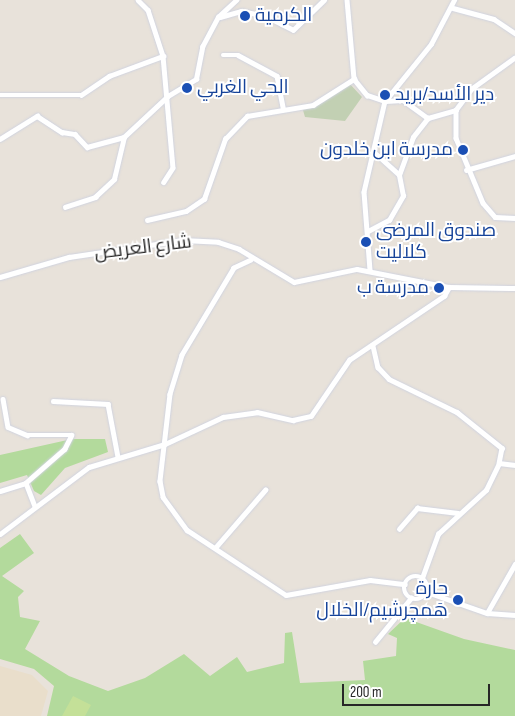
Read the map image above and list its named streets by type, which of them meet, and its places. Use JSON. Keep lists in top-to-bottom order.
{
  "streets": {
    "street": ["شارع العريض"]
  },
  "places": [
    "الكرمية",
    "الحي الغربي",
    "دير الأسد/بريد",
    "مدرسة ابن خلدون",
    "صندوق المرضى كلاليت",
    "مدرسة ب",
    "حارة هَمچرشيم/الخلال"
  ],
  "scale_bar": "200 m"
}
